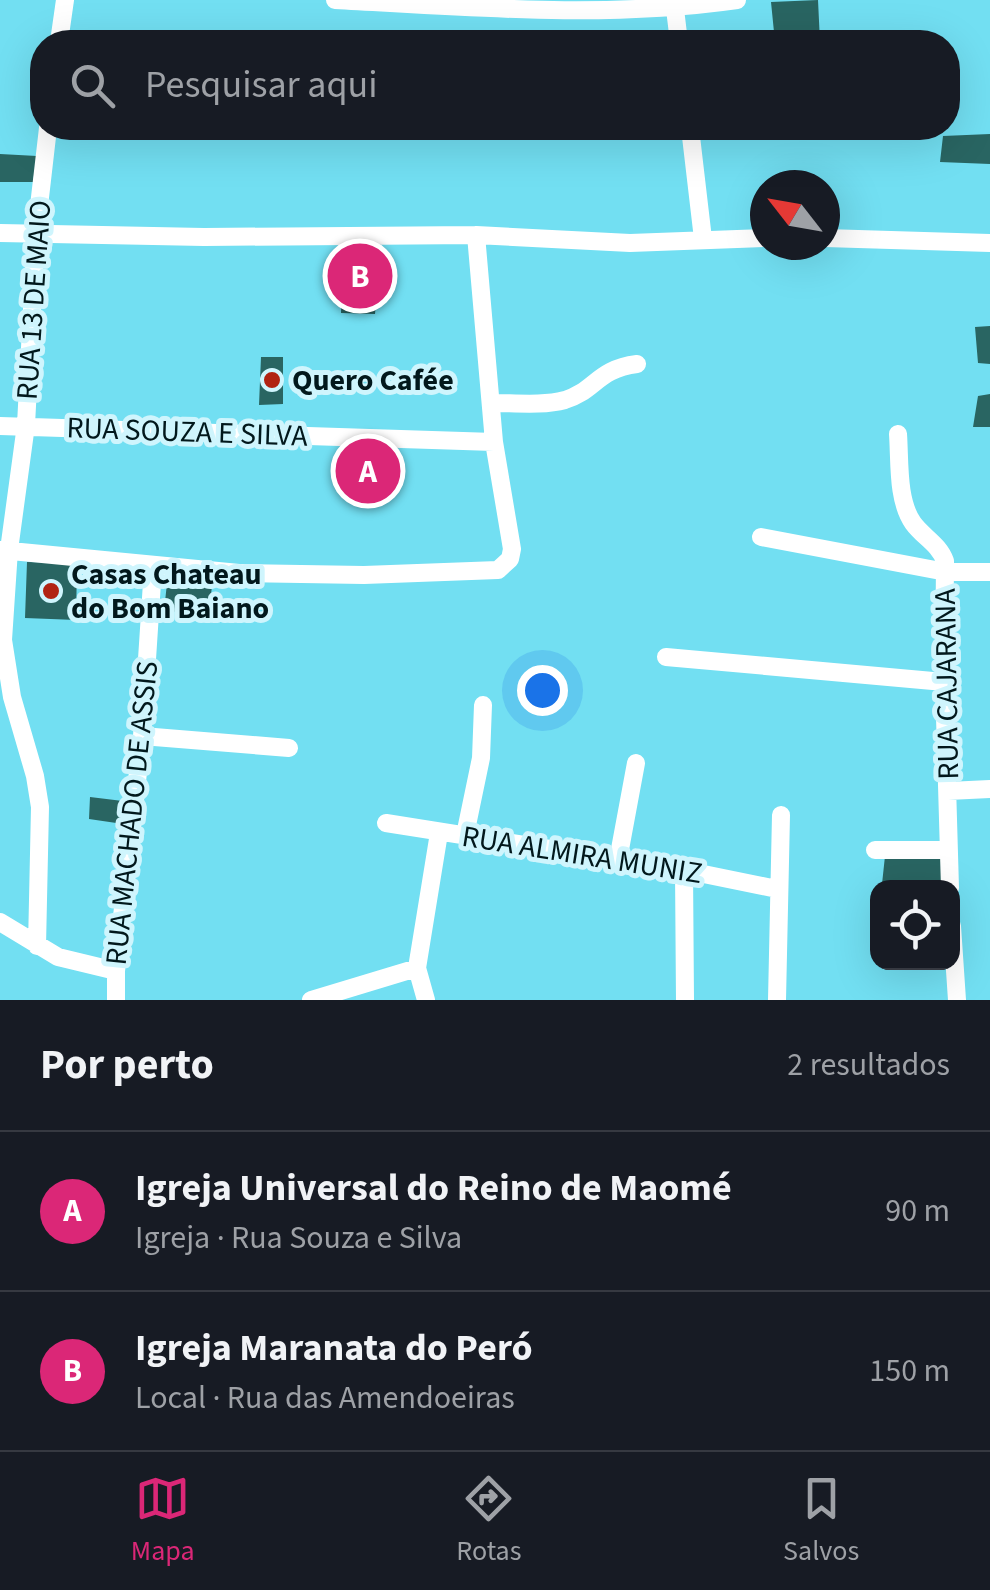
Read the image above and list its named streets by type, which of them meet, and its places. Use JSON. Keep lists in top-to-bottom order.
{
  "streets": {
    "street": [
      "RUA 13 DE MAIO",
      "RUA SOUZA E SILVA",
      "RUA CAJARANA",
      "RUA MACHADO DE ASSIS",
      "RUA ALMIRA MUNIZ"
    ]
  },
  "crossings": [
    ["RUA 13 DE MAIO", "RUA SOUZA E SILVA"]
  ],
  "places": ["Quero Cafée", "Casas Chateau do Bom Baiano"],
  "north": "top left",
  "page": {
    "search": "Pesquisar aqui",
    "pins": ["B", "A"],
    "heading": ["Por perto", "2 resultados"],
    "list": [
      {
        "mark": "A",
        "name": "Igreja Universal do Reino de Maomé",
        "note": "Igreja · Rua Souza e Silva",
        "value": "90 m"
      },
      {
        "mark": "B",
        "name": "Igreja Maranata do Peró",
        "note": "Local · Rua das Amendoeiras",
        "value": "150 m"
      }
    ],
    "nav": ["Mapa", "Rotas", "Salvos"]
  }
}
